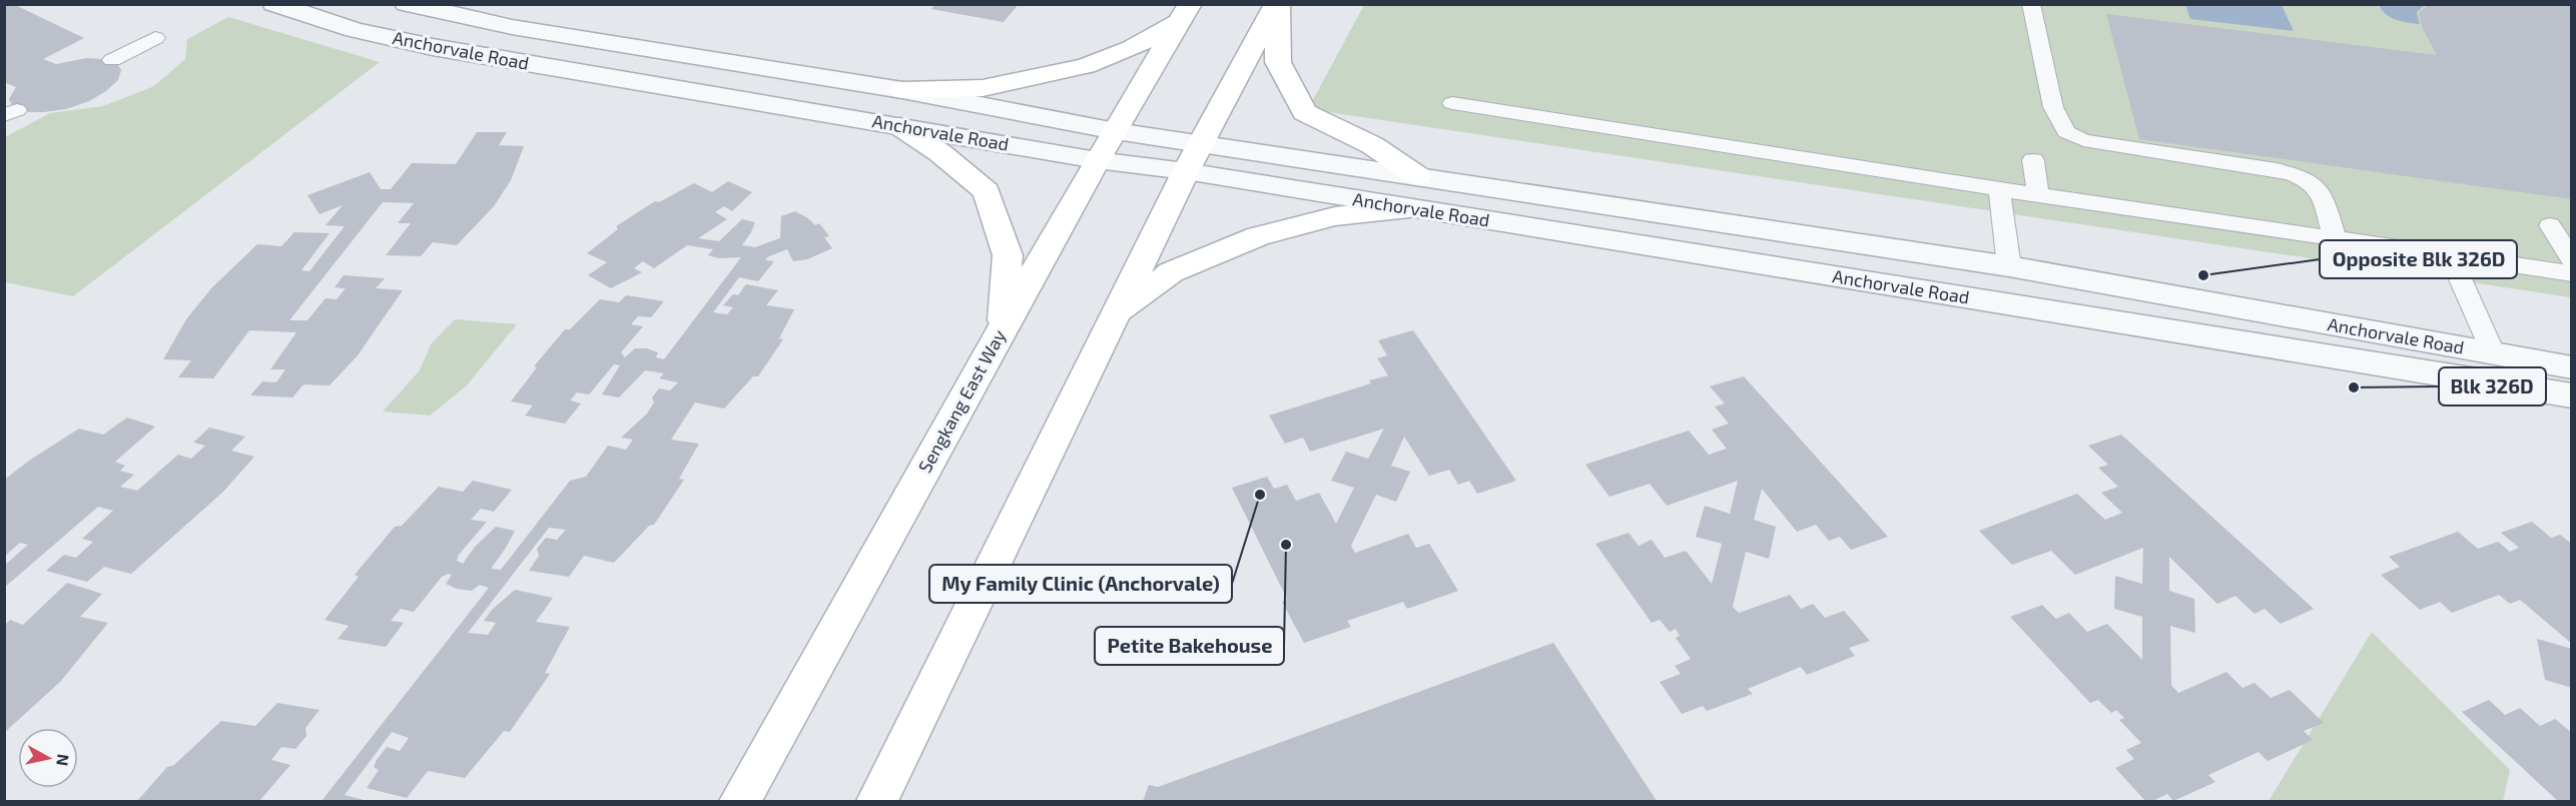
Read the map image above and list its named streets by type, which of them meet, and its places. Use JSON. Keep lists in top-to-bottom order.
{
  "streets": {
    "main road": ["Sengkang East Way"],
    "street": ["Anchorvale Road"]
  },
  "crossings": [
    ["Anchorvale Road", "Sengkang East Way"]
  ],
  "places": [
    "Opposite Blk 326D",
    "Blk 326D",
    "My Family Clinic (Anchorvale)",
    "Petite Bakehouse"
  ],
  "north": "right"
}
